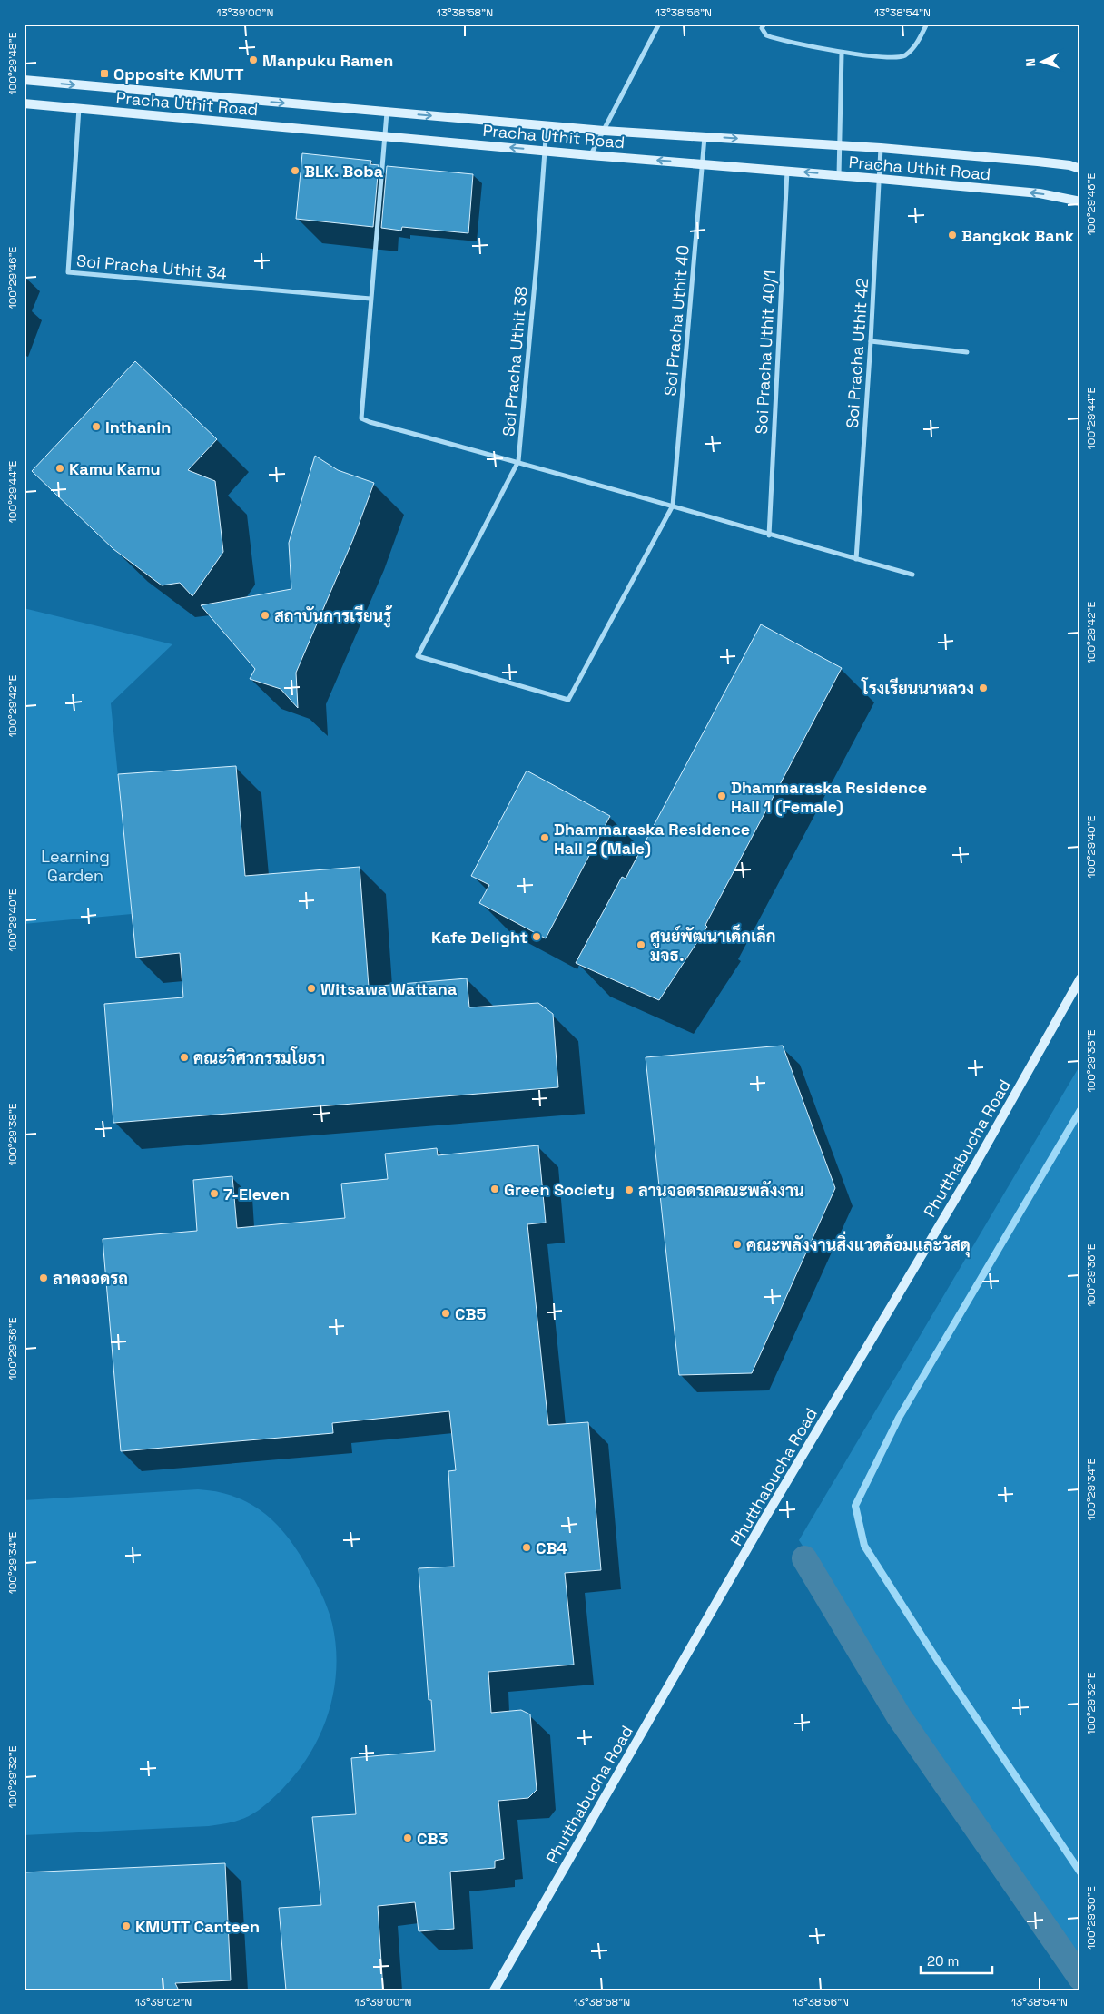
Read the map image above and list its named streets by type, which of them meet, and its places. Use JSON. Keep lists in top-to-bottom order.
{
  "streets": {
    "main road": ["Pracha Uthit Road", "Phutthabucha Road"],
    "street": [
      "Soi Pracha Uthit 34",
      "Soi Pracha Uthit 40",
      "Soi Pracha Uthit 40/1",
      "Soi Pracha Uthit 42",
      "Soi Pracha Uthit 38"
    ]
  },
  "crossings": [
    ["Pracha Uthit Road", "Soi Pracha Uthit 34"],
    ["Pracha Uthit Road", "Soi Pracha Uthit 40"],
    ["Pracha Uthit Road", "Soi Pracha Uthit 40/1"],
    ["Pracha Uthit Road", "Soi Pracha Uthit 42"],
    ["Pracha Uthit Road", "Soi Pracha Uthit 38"],
    ["Soi Pracha Uthit 40", "Soi Pracha Uthit 38"]
  ],
  "parks": ["Learning Garden"],
  "places": {
    "other": [
      "Manpuku Ramen",
      "BLK. Boba",
      "Bangkok Bank",
      "Inthanin",
      "Kamu Kamu",
      "สถาบันการเรียนรู้",
      "โรงเรียนนาหลวง",
      "Dhammaraska Residence Hall 1 (Female)",
      "Dhammaraska Residence Hall 2 (Male)",
      "Kafe Delight",
      "ศูนย์พัฒนาเด็กเล็ก มจธ.",
      "Witsawa Wattana",
      "คณะวิศวกรรมโยธา",
      "Green Society",
      "ลานจอดรถคณะพลังงาน",
      "7-Eleven",
      "คณะพลังงานสิ่งแวดล้อมและวัสดุ",
      "ลาดจอดรถ",
      "CB5",
      "CB4",
      "CB3",
      "KMUTT Canteen"
    ],
    "transit": ["Opposite KMUTT"]
  },
  "scale_bar": "20 m",
  "north": "left",
  "coordinates": [
    "13°39'00\"N",
    "13°38'58\"N",
    "13°38'56\"N",
    "13°38'54\"N",
    "100°29'48\"E",
    "100°29'46\"E",
    "100°29'44\"E",
    "100°29'42\"E",
    "100°29'40\"E",
    "100°29'38\"E",
    "100°29'36\"E",
    "100°29'34\"E",
    "100°29'32\"E",
    "100°29'30\"E",
    "13°39'02\"N"
  ]
}
